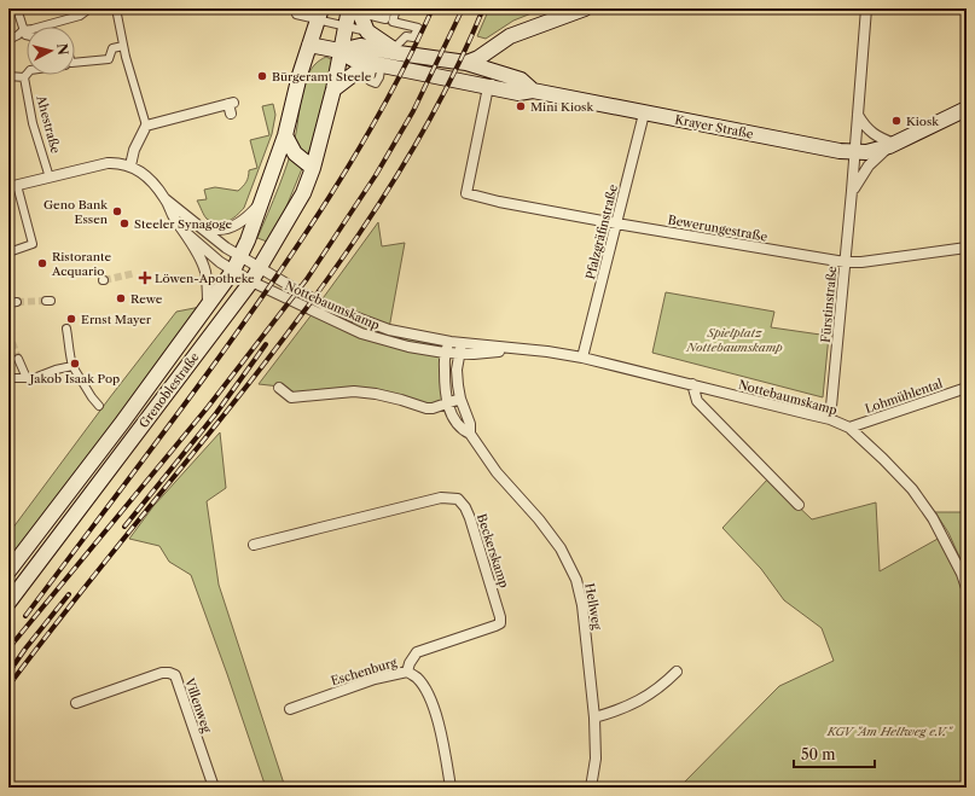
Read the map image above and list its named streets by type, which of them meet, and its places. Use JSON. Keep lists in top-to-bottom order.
{
  "streets": {
    "main road": ["Krayer Straße", "Grenoblestraße"],
    "street": [
      "Ahestraße",
      "Bewerungestraße",
      "Pfalzgräfinstraße",
      "Fürstinstraße",
      "Nottebaumskamp",
      "Lohmühlental",
      "Beckerskamp",
      "Hellweg",
      "Eschenburg",
      "Villenweg"
    ]
  },
  "crossings": [
    ["Krayer Straße", "Bewerungestraße"],
    ["Krayer Straße", "Pfalzgräfinstraße"],
    ["Krayer Straße", "Fürstinstraße"],
    ["Krayer Straße", "Grenoblestraße"],
    ["Bewerungestraße", "Pfalzgräfinstraße"],
    ["Bewerungestraße", "Fürstinstraße"],
    ["Pfalzgräfinstraße", "Nottebaumskamp"],
    ["Fürstinstraße", "Nottebaumskamp"],
    ["Nottebaumskamp", "Grenoblestraße"],
    ["Nottebaumskamp", "Lohmühlental"],
    ["Nottebaumskamp", "Hellweg"],
    ["Beckerskamp", "Eschenburg"]
  ],
  "parks": ["Spielplatz Nottebaumskamp", "KGV \"Am Hellweg e.V.\""],
  "places": {
    "other": [
      "Bürgeramt Steele",
      "Mini Kiosk",
      "Kiosk",
      "Geno Bank Essen",
      "Steeler Synagoge",
      "Ristorante Acquario",
      "Rewe",
      "Ernst Mayer",
      "Jakob Isaak Pop"
    ],
    "health": ["Löwen-Apotheke"]
  },
  "scale_bar": "50 m",
  "north": "right"
}
